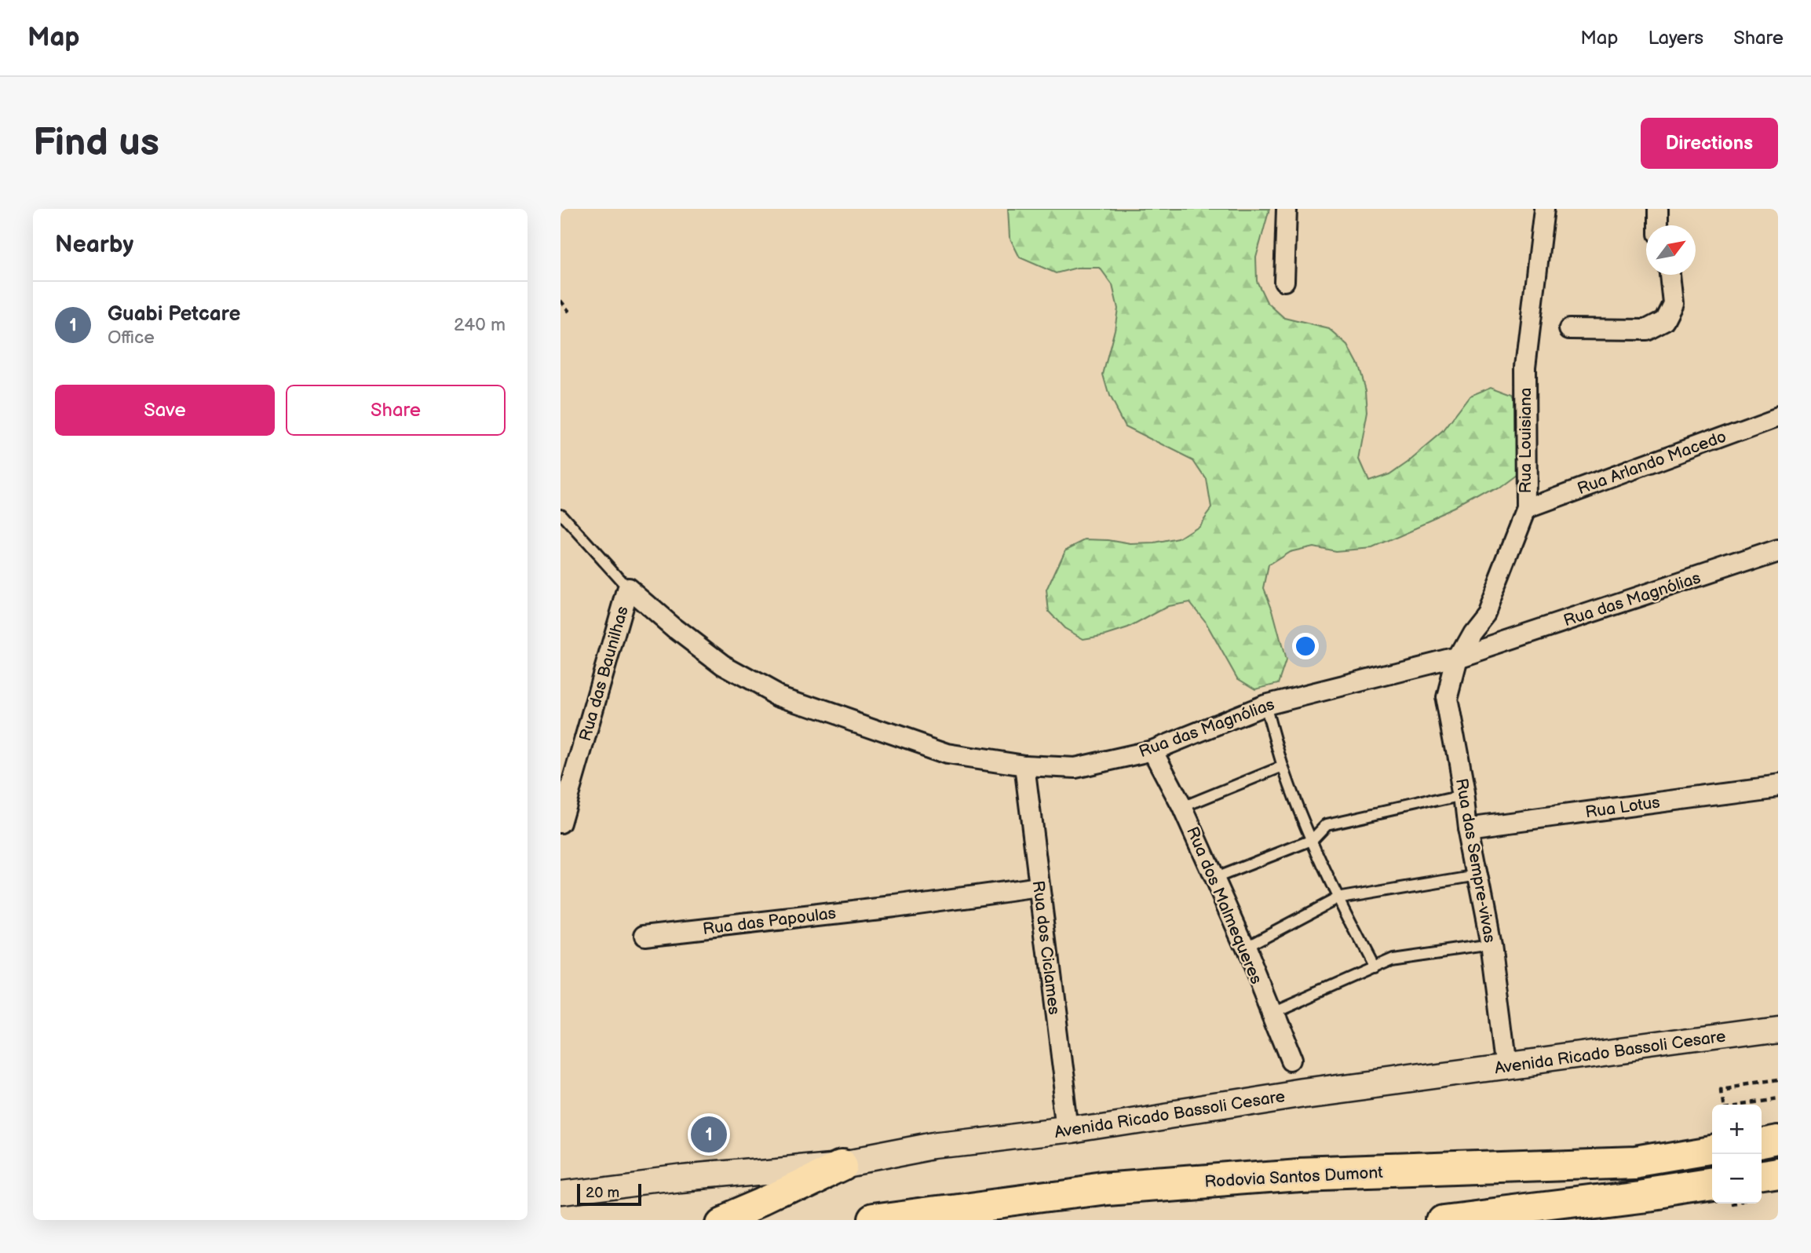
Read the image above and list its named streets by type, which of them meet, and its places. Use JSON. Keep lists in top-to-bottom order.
{
  "streets": {
    "highway": ["Rodovia Santos Dumont"],
    "street": [
      "Rua Louisiana",
      "Rua Arlando Macedo",
      "Rua das Magnólias",
      "Rua das Baunilhas",
      "Rua Lotus",
      "Rua das Sempre-vivas",
      "Rua dos Malmequeres",
      "Rua das Papoulas",
      "Rua dos Ciclames",
      "Avenida Ricado Bassoli Cesare"
    ]
  },
  "crossings": [
    ["Rua Louisiana", "Rua Arlando Macedo"],
    ["Rua Louisiana", "Rua das Magnólias"],
    ["Rua Louisiana", "Rua das Sempre-vivas"],
    ["Rua das Magnólias", "Rua das Baunilhas"],
    ["Rua das Magnólias", "Rua das Sempre-vivas"],
    ["Rua das Magnólias", "Rua dos Malmequeres"],
    ["Rua das Magnólias", "Rua dos Ciclames"],
    ["Rua Lotus", "Rua das Sempre-vivas"],
    ["Rua das Sempre-vivas", "Avenida Ricado Bassoli Cesare"],
    ["Rua das Papoulas", "Rua dos Ciclames"],
    ["Rua dos Ciclames", "Avenida Ricado Bassoli Cesare"]
  ],
  "scale_bar": "20 m",
  "north": "top right",
  "page": {
    "header": "Map",
    "nav": ["Map", "Layers", "Share"],
    "buttons": [
      "Directions",
      ["Save", "Share"]
    ],
    "title": "Find us",
    "heading": "Nearby",
    "list": [
      {
        "mark": "1",
        "name": "Guabi Petcare",
        "note": "Office",
        "value": "240 m"
      }
    ],
    "map_buttons": ["+", "−"],
    "pins": "1",
    "scale": "20 m"
  }
}
